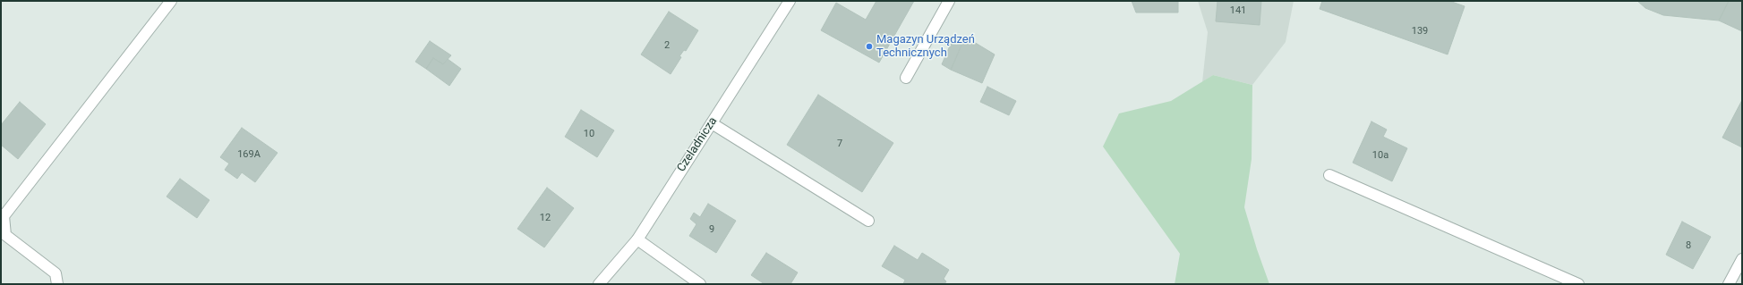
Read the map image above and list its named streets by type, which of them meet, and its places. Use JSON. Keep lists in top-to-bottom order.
{
  "streets": {
    "street": ["Czeladnicza"]
  },
  "places": ["Magazyn Urządzeń Technicznych"],
  "house_numbers": [
    "141",
    "139",
    "2",
    "10",
    "7",
    "169A",
    "10a",
    "12",
    "9",
    "8"
  ]
}
